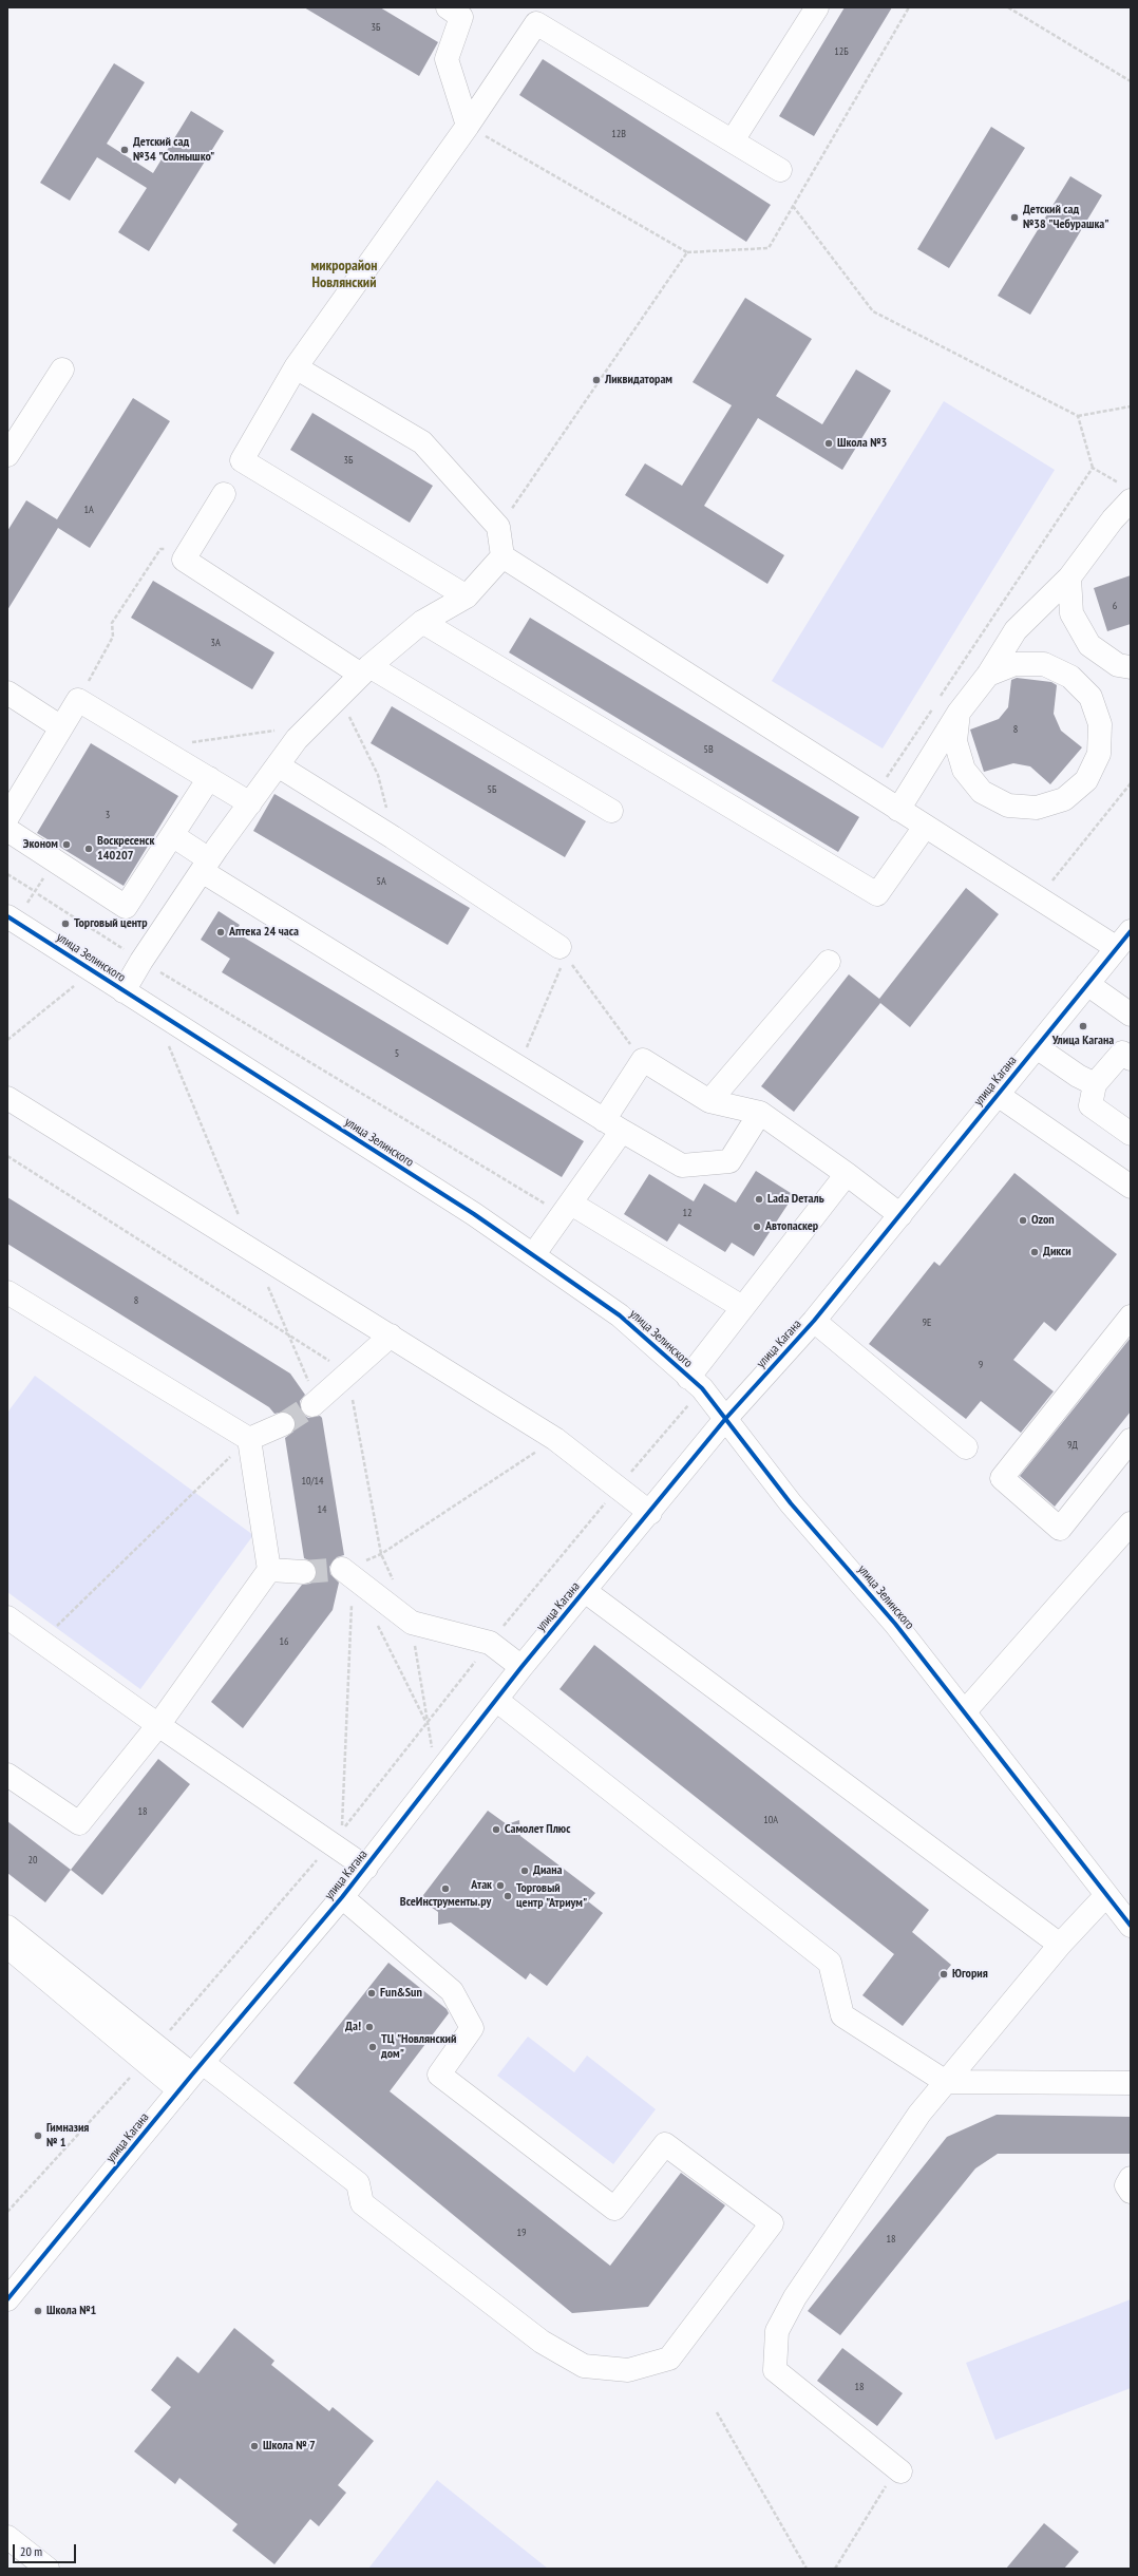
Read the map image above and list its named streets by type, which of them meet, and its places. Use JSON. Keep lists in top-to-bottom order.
{
  "streets": {
    "street": ["улица Зелинского", "улица Кагана"]
  },
  "crossings": [
    ["улица Зелинского", "улица Кагана"]
  ],
  "districts": ["микрорайон Новлянский"],
  "places": [
    "Детский сад №34 \"Солнышко\"",
    "Детский сад №38 \"Чебурашка\"",
    "Ликвидаторам",
    "Школа №3",
    "Эконом",
    "Воскресенск 140207",
    "Торговый центр",
    "Аптека 24 часа",
    "Улица Кагана",
    "Lada Dеталь",
    "Ozon",
    "Автопаскер",
    "Дикси",
    "Самолет Плюс",
    "Диана",
    "Атак",
    "ВсеИнструменты.ру",
    "Торговый центр \"Атриум\"",
    "Югория",
    "Fun&Sun",
    "Да!",
    "ТЦ \"Новлянский дом\"",
    "Гимназия № 1",
    "Школа №1",
    "Школа № 7"
  ],
  "house_numbers": [
    "3Б",
    "12Б",
    "12В",
    "3Б",
    "1А",
    "6",
    "3А",
    "8",
    "5В",
    "5Б",
    "3",
    "5А",
    "5",
    "12",
    "8",
    "9Е",
    "9",
    "9Д",
    "10/14",
    "14",
    "16",
    "18",
    "10А",
    "20",
    "19",
    "18",
    "18"
  ],
  "scale_bar": "20 m"
}
